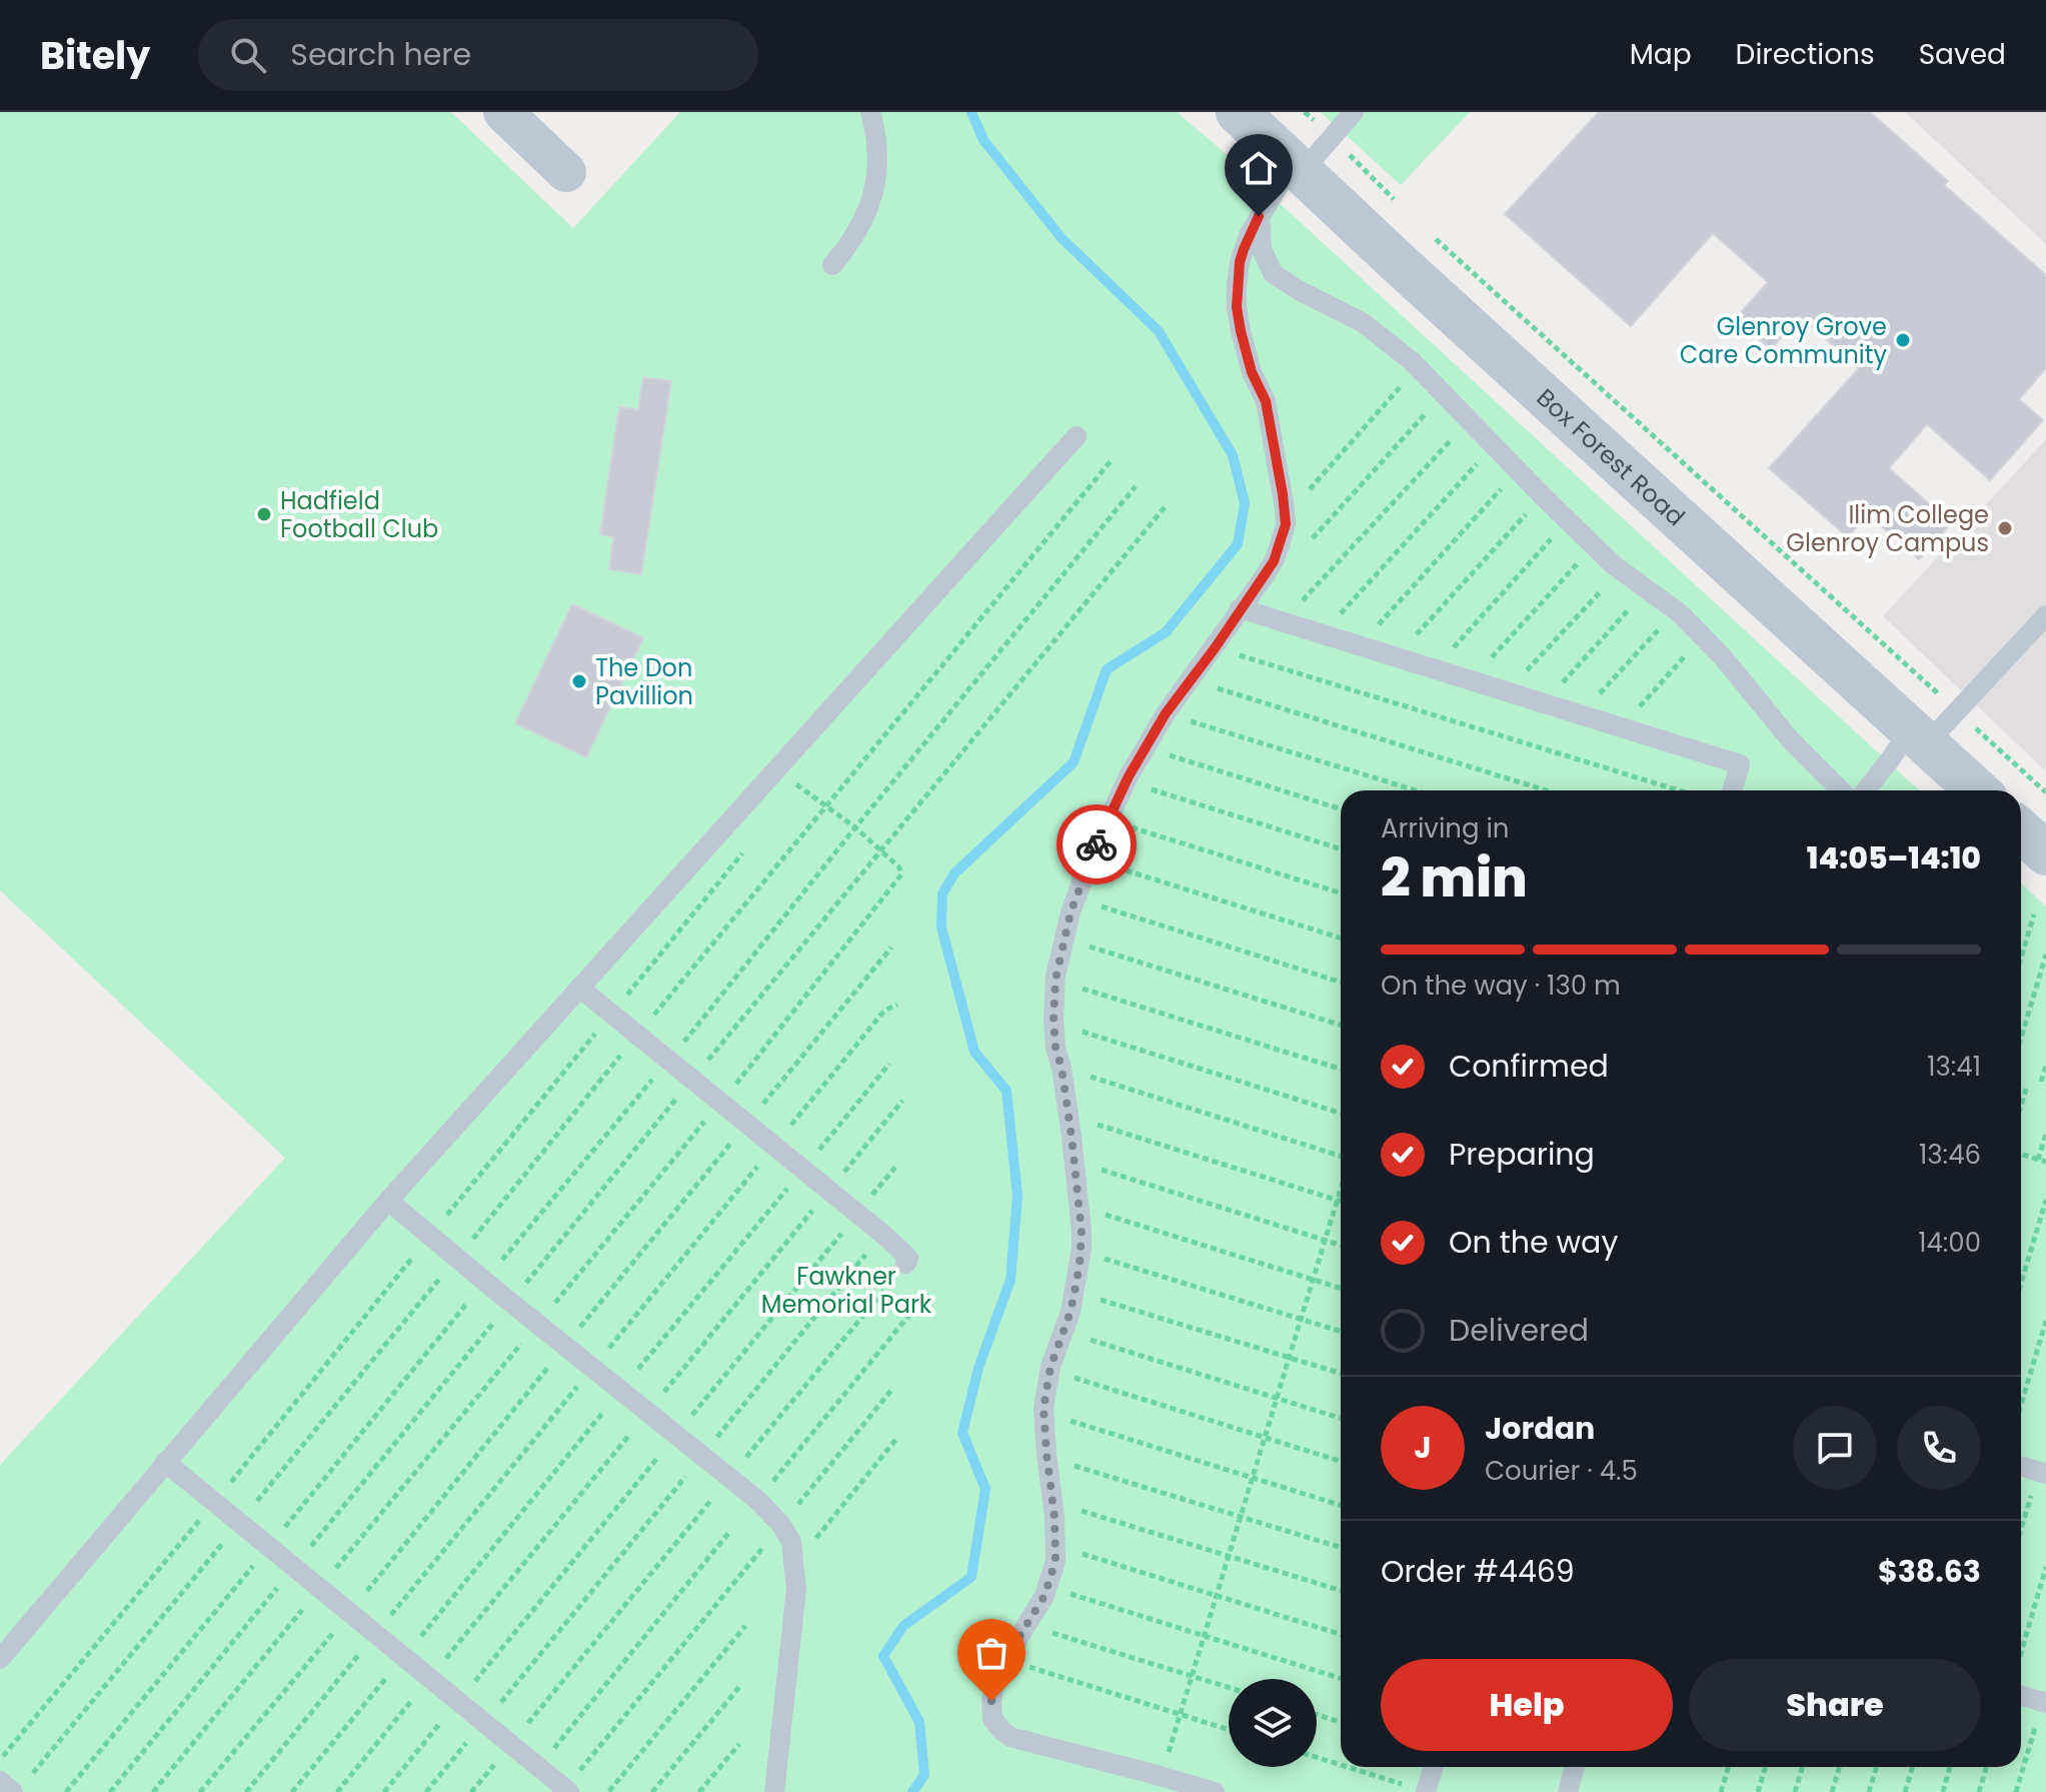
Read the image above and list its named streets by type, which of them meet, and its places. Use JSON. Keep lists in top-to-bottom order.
{
  "streets": {
    "street": ["Box Forest Road"]
  },
  "parks": ["Fawkner Memorial Park"],
  "places": [
    "Glenroy Grove Care Community",
    "Hadfield Football Club",
    "Ilim College Glenroy Campus",
    "The Don Pavillion"
  ],
  "page": {
    "header": "Bitely",
    "search": "Search here",
    "nav": ["Map", "Directions", "Saved"],
    "heading": ["2 min", "Arriving in", "14:05–14:10"],
    "panel": [
      "Jordan",
      "Courier · 4.5",
      "Order #4469",
      "$38.63"
    ],
    "bar": "On the way · 130 m",
    "list": [
      ["Confirmed", "13:41"],
      ["Preparing", "13:46"],
      ["On the way", "14:00"],
      "Delivered"
    ],
    "round": "J",
    "buttons": ["Help", "Share"]
  }
}
